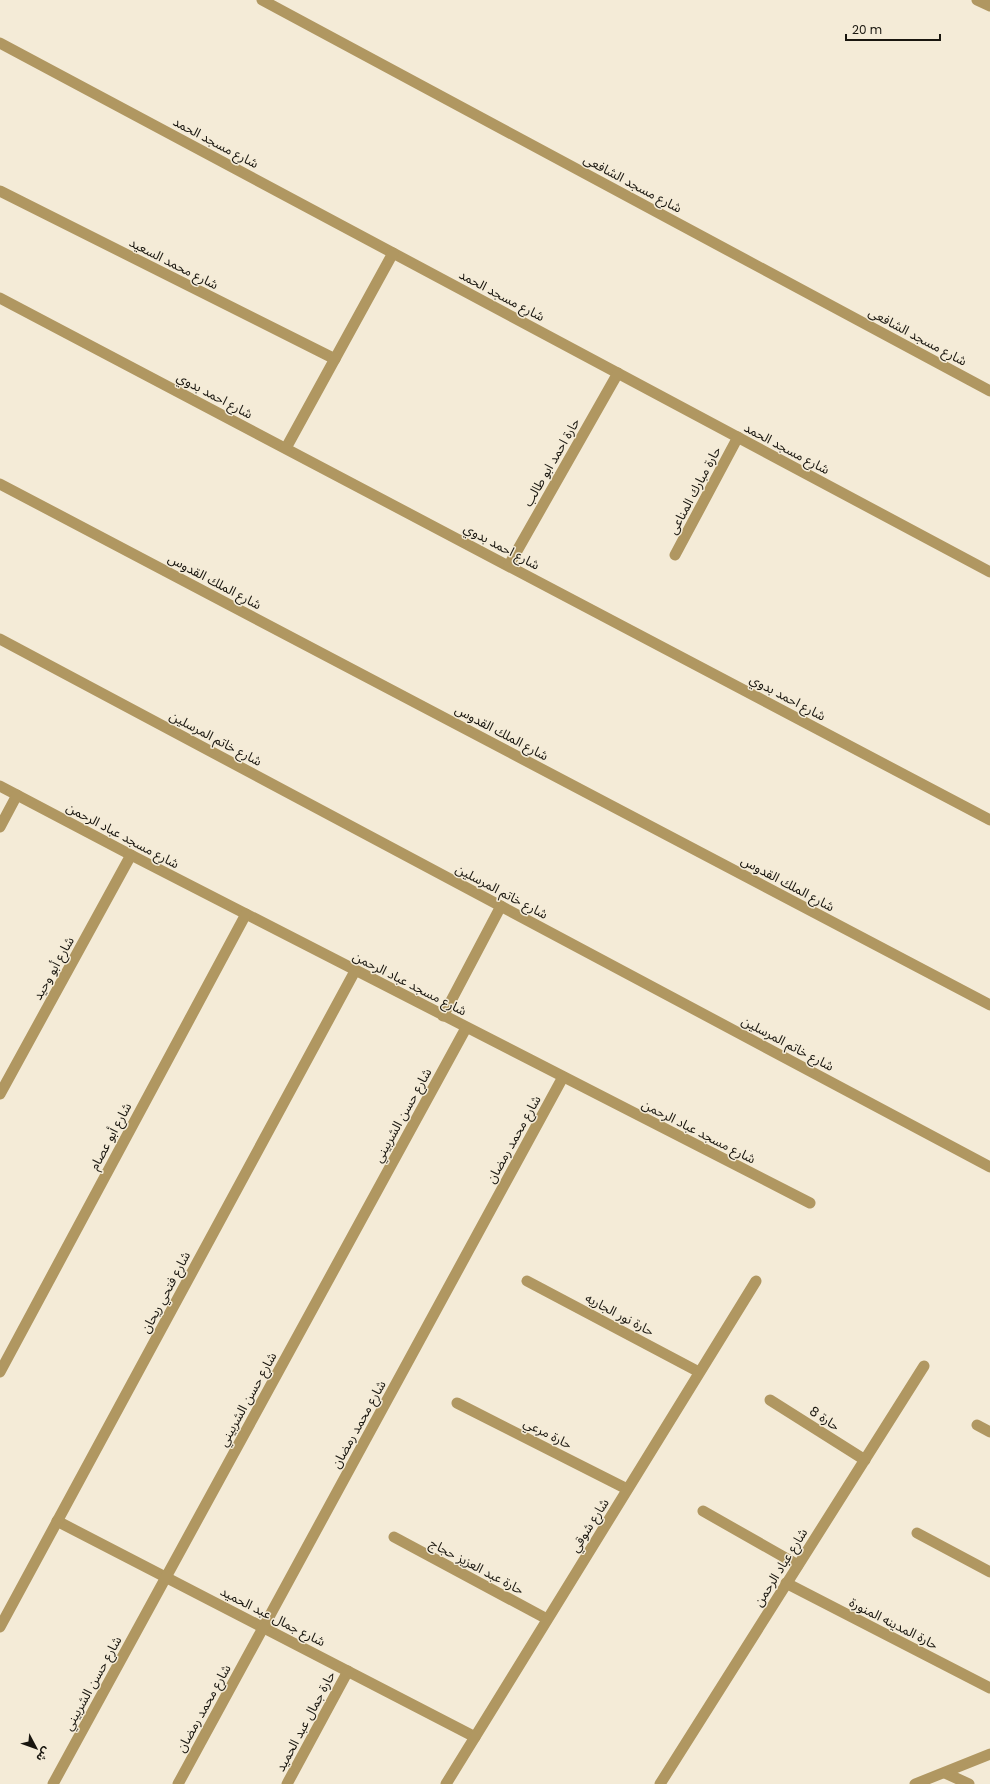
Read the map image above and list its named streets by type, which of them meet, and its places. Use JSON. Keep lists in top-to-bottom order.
{
  "streets": {
    "street": [
      "شارع مسجد الحمد",
      "شارع مسجد الشافعى",
      "شارع محمد السعيد",
      "شارع احمد بدوي",
      "حارة احمد ابو طالب",
      "حارة مبارك المناعى",
      "شارع الملك القدوس",
      "شارع خاتم المرسلين",
      "شارع مسجد عباد الرحمن",
      "شارع أبو وحيد",
      "شارع حسن الشربيني",
      "شارع أبو عصام",
      "شارع محمد رمضان",
      "شارع فتحي ريحان",
      "حارة نور الجاريه",
      "حارة 8",
      "حارة مرعي",
      "شارع شوقي",
      "حارة عبد العزيز حجاج",
      "شارع عباد الرحمن",
      "شارع جمال عبد الحميد",
      "حارة المدينه المنورة",
      "حارة جمال عبد الحميد"
    ]
  },
  "crossings": [
    ["شارع مسجد الحمد", "حارة احمد ابو طالب"],
    ["شارع مسجد الحمد", "حارة مبارك المناعى"],
    ["شارع احمد بدوي", "حارة احمد ابو طالب"],
    ["شارع مسجد عباد الرحمن", "شارع أبو وحيد"],
    ["شارع مسجد عباد الرحمن", "شارع حسن الشربيني"],
    ["شارع مسجد عباد الرحمن", "شارع أبو عصام"],
    ["شارع مسجد عباد الرحمن", "شارع محمد رمضان"],
    ["شارع مسجد عباد الرحمن", "شارع فتحي ريحان"],
    ["شارع حسن الشربيني", "شارع جمال عبد الحميد"],
    ["شارع محمد رمضان", "شارع جمال عبد الحميد"],
    ["شارع فتحي ريحان", "شارع جمال عبد الحميد"],
    ["حارة نور الجاريه", "شارع شوقي"],
    ["حارة 8", "شارع عباد الرحمن"],
    ["حارة مرعي", "شارع شوقي"],
    ["شارع شوقي", "حارة عبد العزيز حجاج"],
    ["شارع شوقي", "شارع جمال عبد الحميد"],
    ["شارع عباد الرحمن", "حارة المدينه المنورة"],
    ["شارع جمال عبد الحميد", "حارة جمال عبد الحميد"]
  ],
  "scale_bar": "20 m",
  "north": "bottom right"
}
